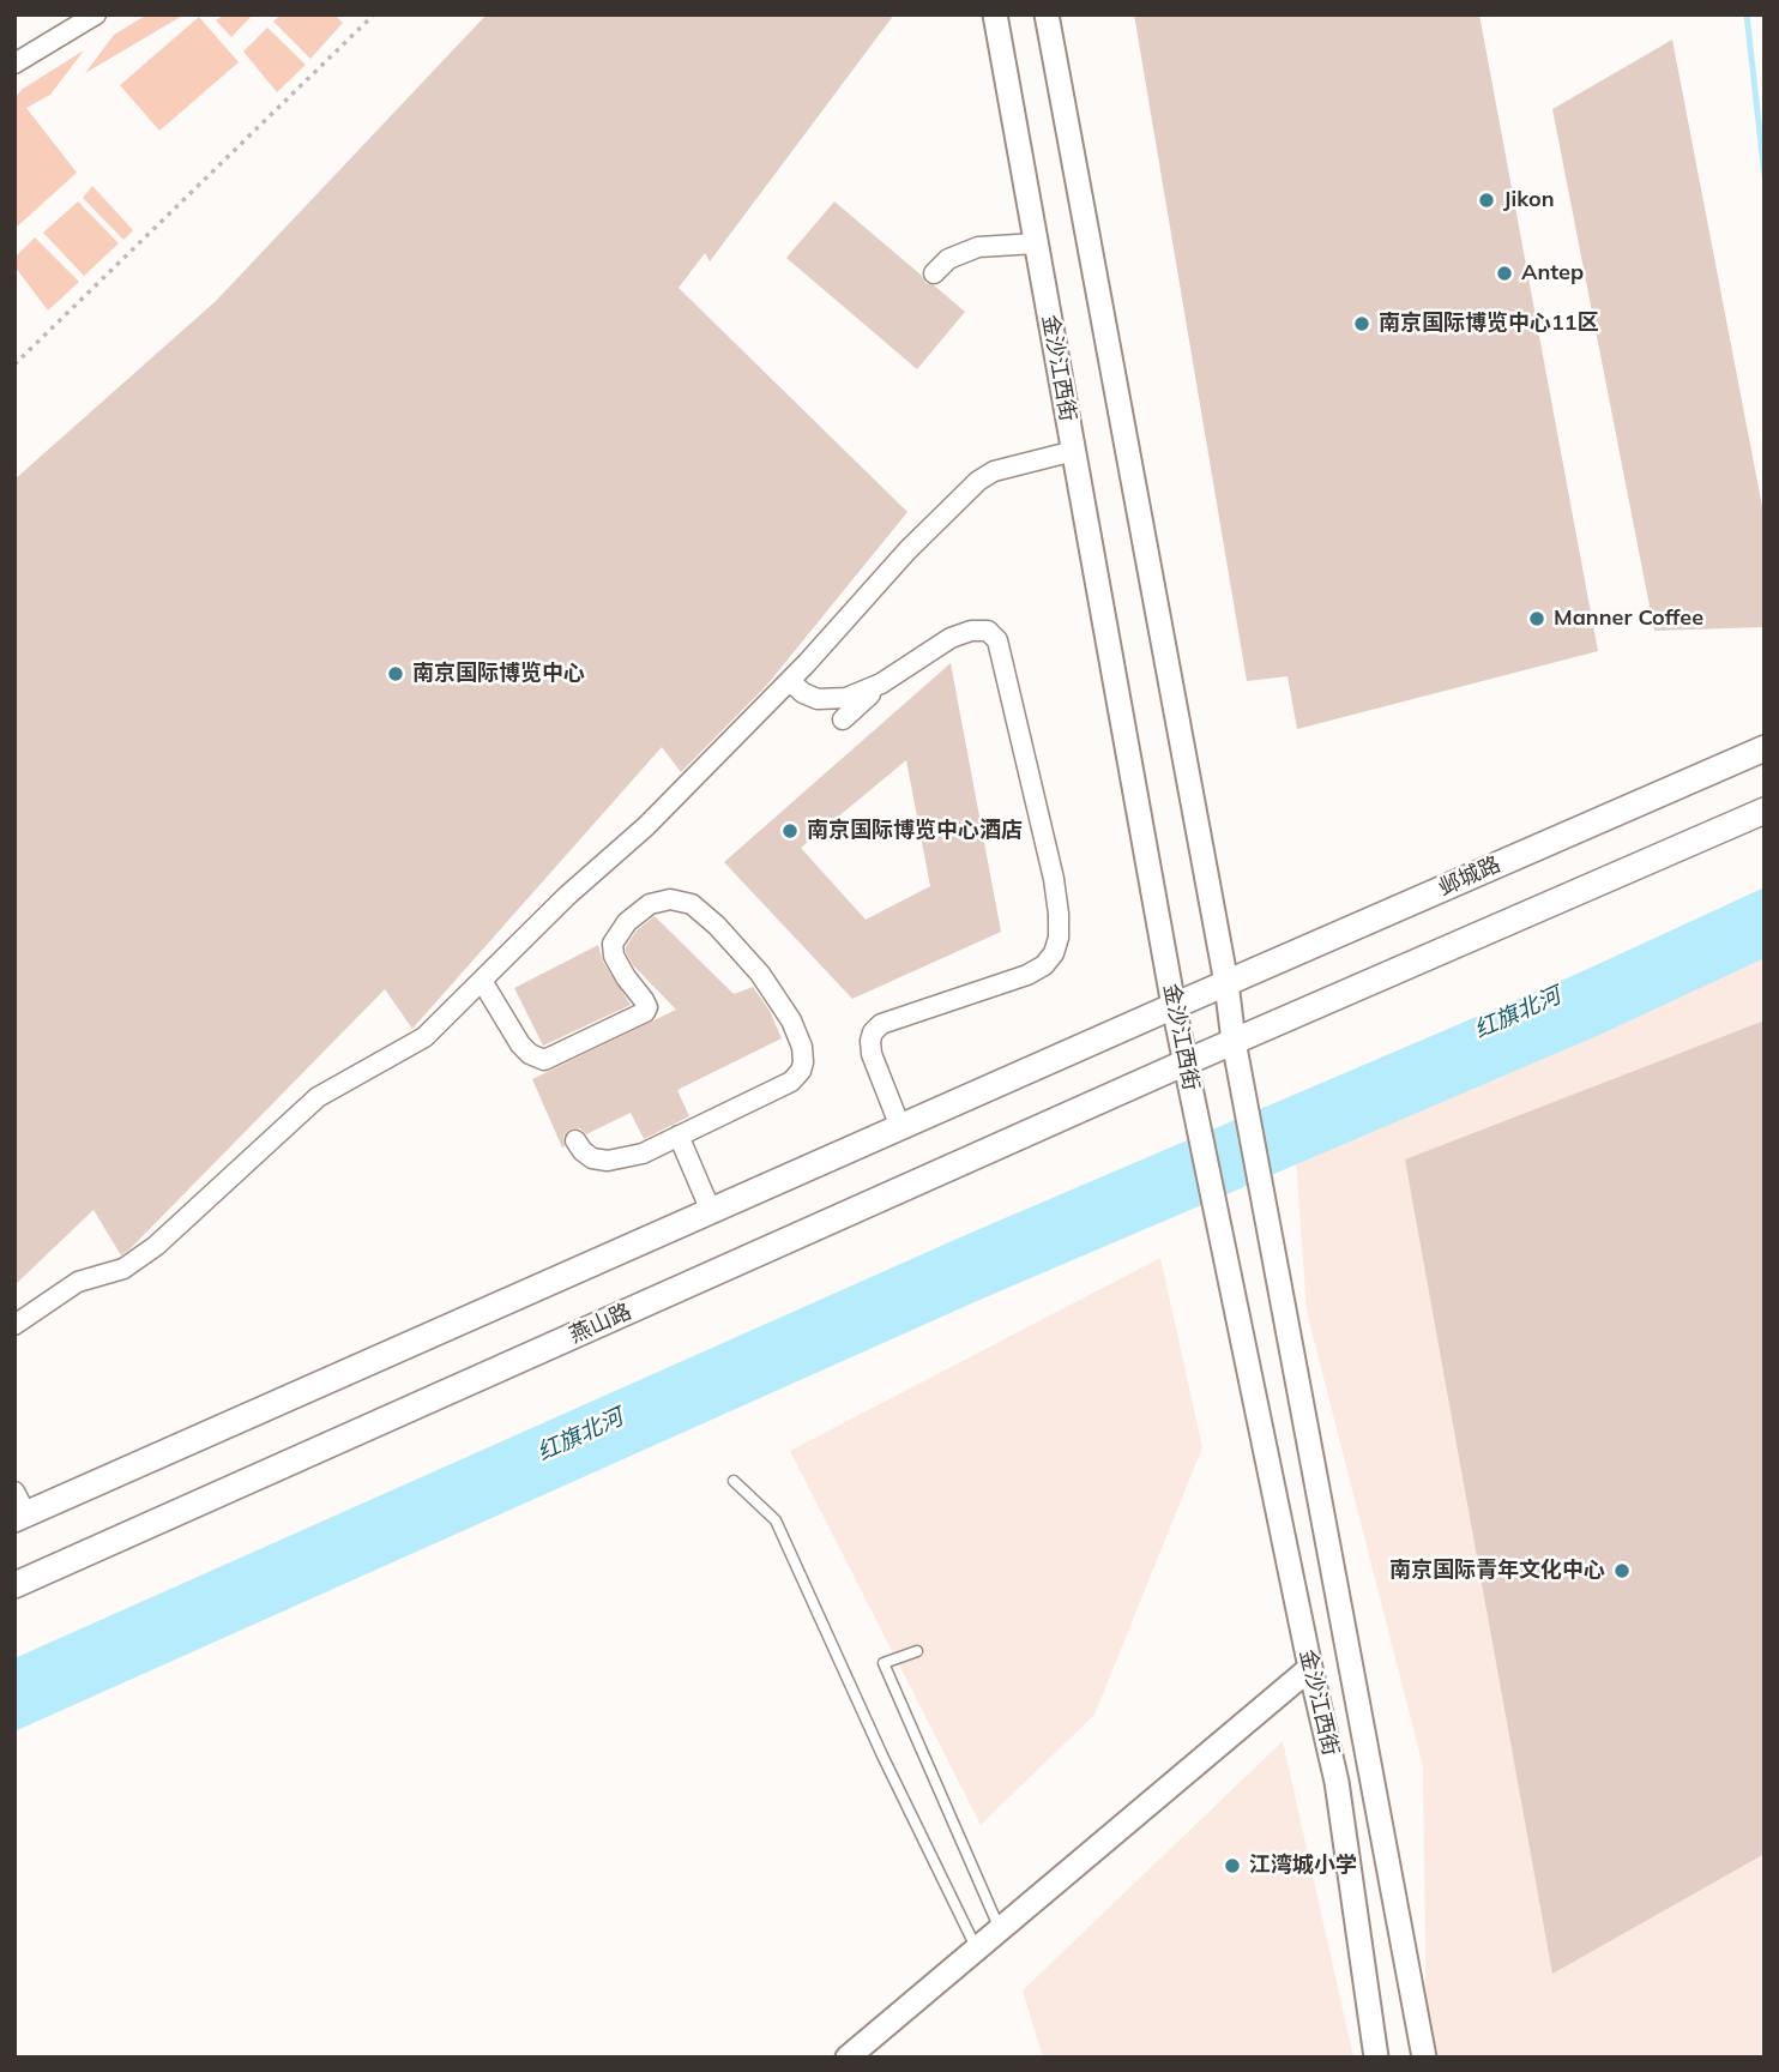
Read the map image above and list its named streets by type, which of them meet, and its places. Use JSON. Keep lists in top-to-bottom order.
{
  "streets": {
    "main road": ["邺城路", "燕山路"],
    "street": ["金沙江西街"]
  },
  "crossings": [
    ["金沙江西街", "邺城路"],
    ["金沙江西街", "燕山路"]
  ],
  "water": ["红旗北河"],
  "places": [
    "Jikon",
    "Antep",
    "南京国际博览中心11区",
    "Manner Coffee",
    "南京国际博览中心",
    "南京国际博览中心酒店",
    "南京国际青年文化中心",
    "江湾城小学"
  ]
}
